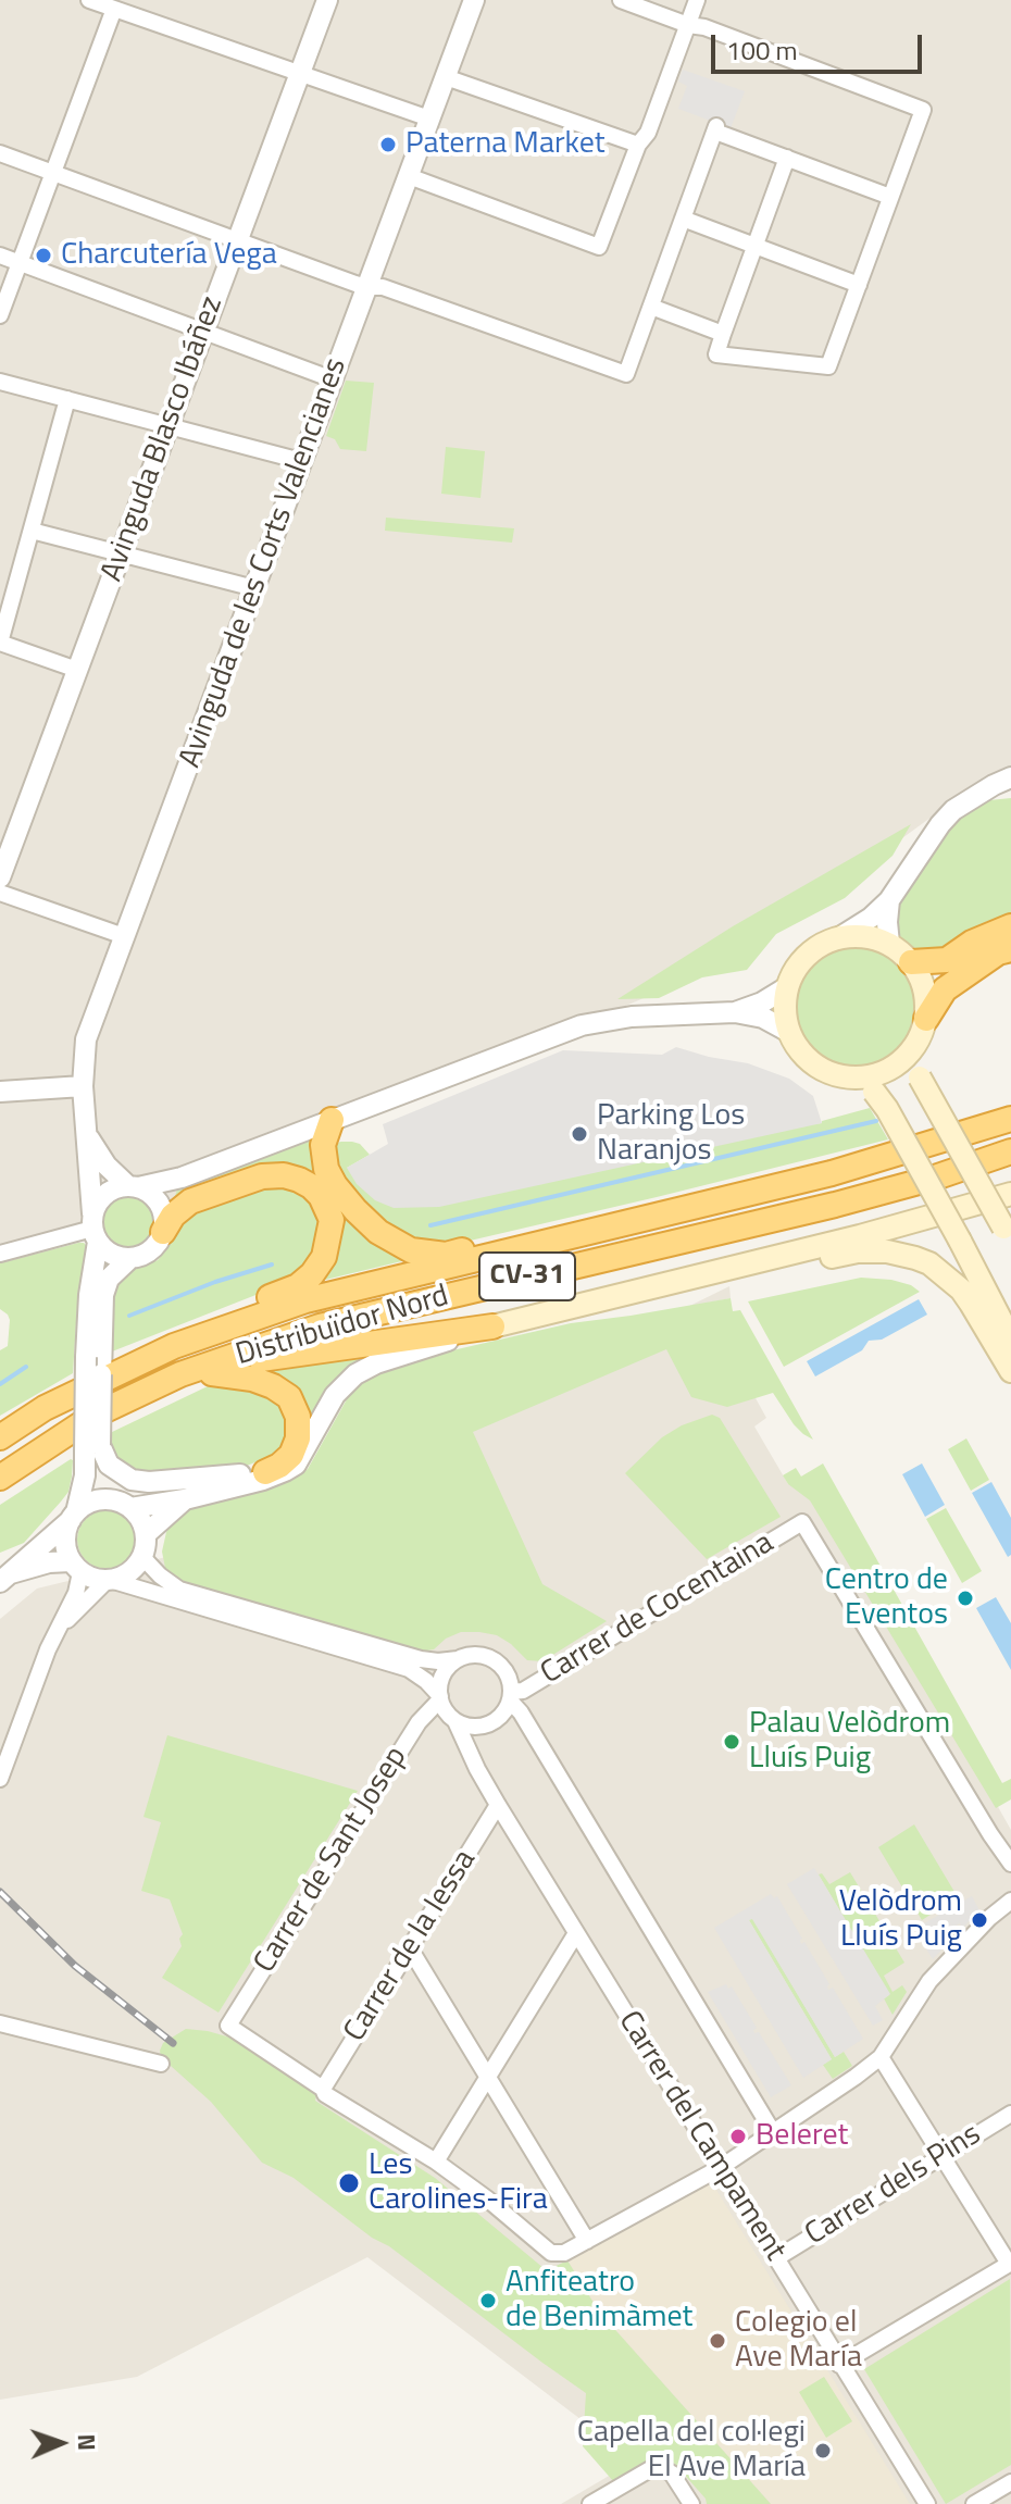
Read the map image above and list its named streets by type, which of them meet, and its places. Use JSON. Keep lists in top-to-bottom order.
{
  "streets": {
    "highway": ["CV-31", "Distribuïdor Nord"],
    "street": [
      "Avinguda Blasco Ibáñez",
      "Avinguda de les Corts Valencianes",
      "Carrer de Cocentaina",
      "Carrer de Sant Josep",
      "Carrer de la Iessa",
      "Carrer del Campament",
      "Carrer dels Pins"
    ]
  },
  "crossings": [
    ["Carrer de Cocentaina", "Carrer de Sant Josep"],
    ["Carrer de Cocentaina", "Carrer del Campament"],
    ["Carrer de Sant Josep", "Carrer de la Iessa"],
    ["Carrer de Sant Josep", "Carrer del Campament"],
    ["Carrer de la Iessa", "Carrer del Campament"],
    ["Carrer del Campament", "Carrer dels Pins"]
  ],
  "places": [
    "Paterna Market",
    "Charcutería Vega",
    "Parking Los Naranjos",
    "Centro de Eventos",
    "Palau Velòdrom Lluís Puig",
    "Velòdrom Lluís Puig",
    "Beleret",
    "Les Carolines-Fira",
    "Anfiteatro de Benimàmet",
    "Colegio el Ave María",
    "Capella del col·legi El Ave María"
  ],
  "scale_bar": "100 m",
  "north": "right"
}
